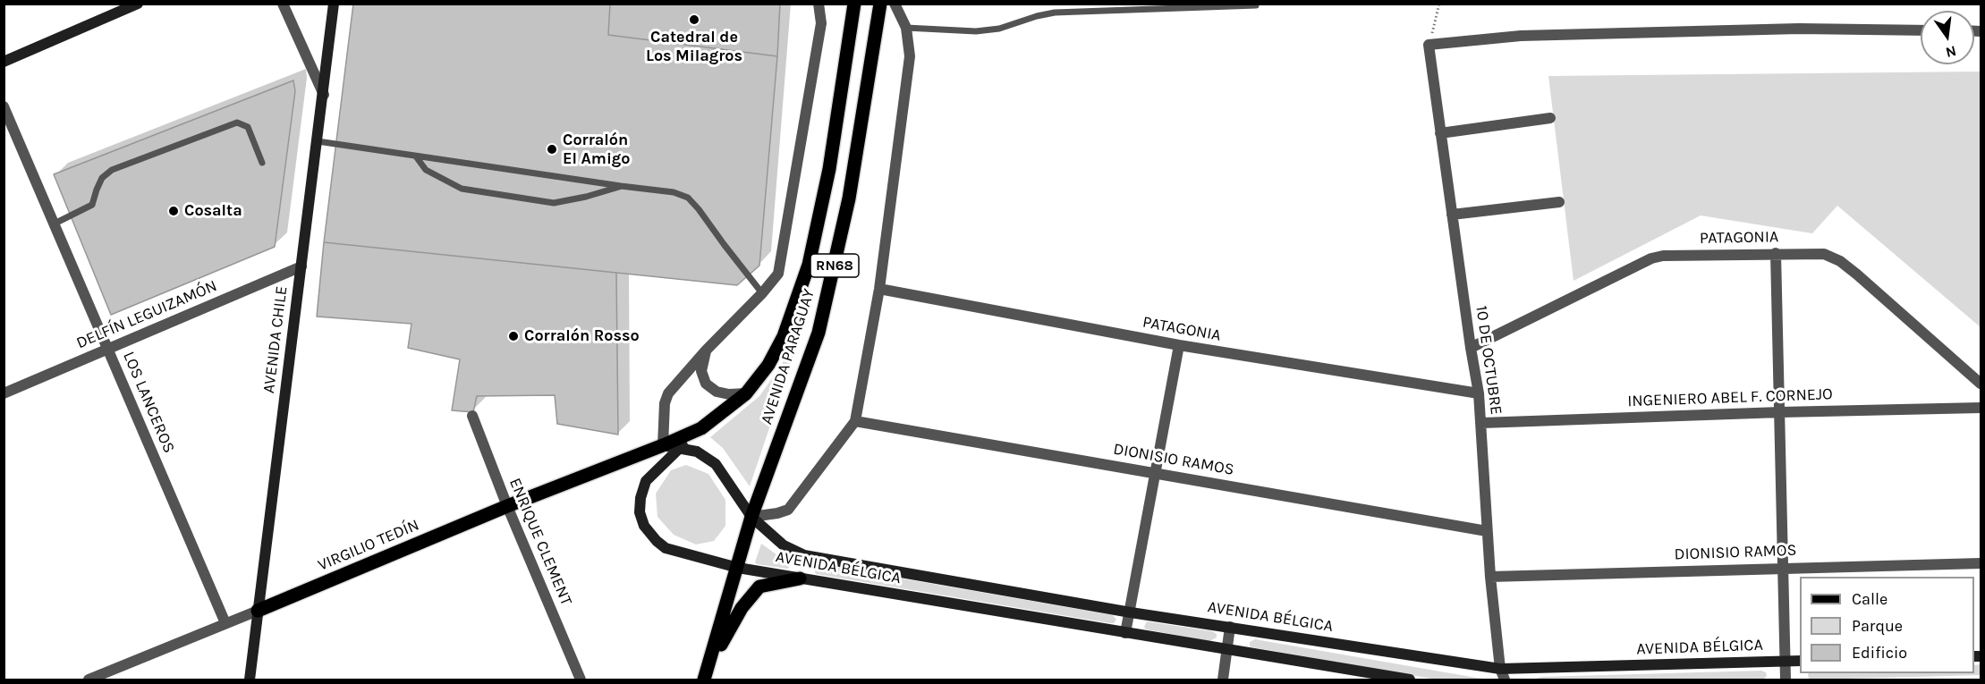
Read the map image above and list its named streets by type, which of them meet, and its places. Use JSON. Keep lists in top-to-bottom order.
{
  "streets": {
    "main road": [
      "RN68",
      "AVENIDA CHILE",
      "AVENIDA PARAGUAY",
      "VIRGILIO TEDÍN",
      "AVENIDA BÉLGICA"
    ],
    "street": [
      "PATAGONIA",
      "DELFÍN LEGUIZAMÓN",
      "10 DE OCTUBRE",
      "INGENIERO ABEL F. CORNEJO",
      "LOS LANCEROS",
      "DIONISIO RAMOS",
      "ENRIQUE CLEMENT"
    ]
  },
  "crossings": [
    ["PATAGONIA", "10 DE OCTUBRE"],
    ["DELFÍN LEGUIZAMÓN", "AVENIDA CHILE"],
    ["DELFÍN LEGUIZAMÓN", "LOS LANCEROS"],
    ["AVENIDA CHILE", "VIRGILIO TEDÍN"],
    ["AVENIDA PARAGUAY", "VIRGILIO TEDÍN"],
    ["AVENIDA PARAGUAY", "AVENIDA BÉLGICA"],
    ["10 DE OCTUBRE", "INGENIERO ABEL F. CORNEJO"],
    ["10 DE OCTUBRE", "DIONISIO RAMOS"],
    ["10 DE OCTUBRE", "AVENIDA BÉLGICA"],
    ["LOS LANCEROS", "VIRGILIO TEDÍN"],
    ["ENRIQUE CLEMENT", "VIRGILIO TEDÍN"]
  ],
  "places": [
    "Catedral de Los Milagros",
    "Corralón El Amigo",
    "Cosalta",
    "Corralón Rosso"
  ],
  "legend": ["Calle", "Parque", "Edificio"],
  "north": "bottom"
}
